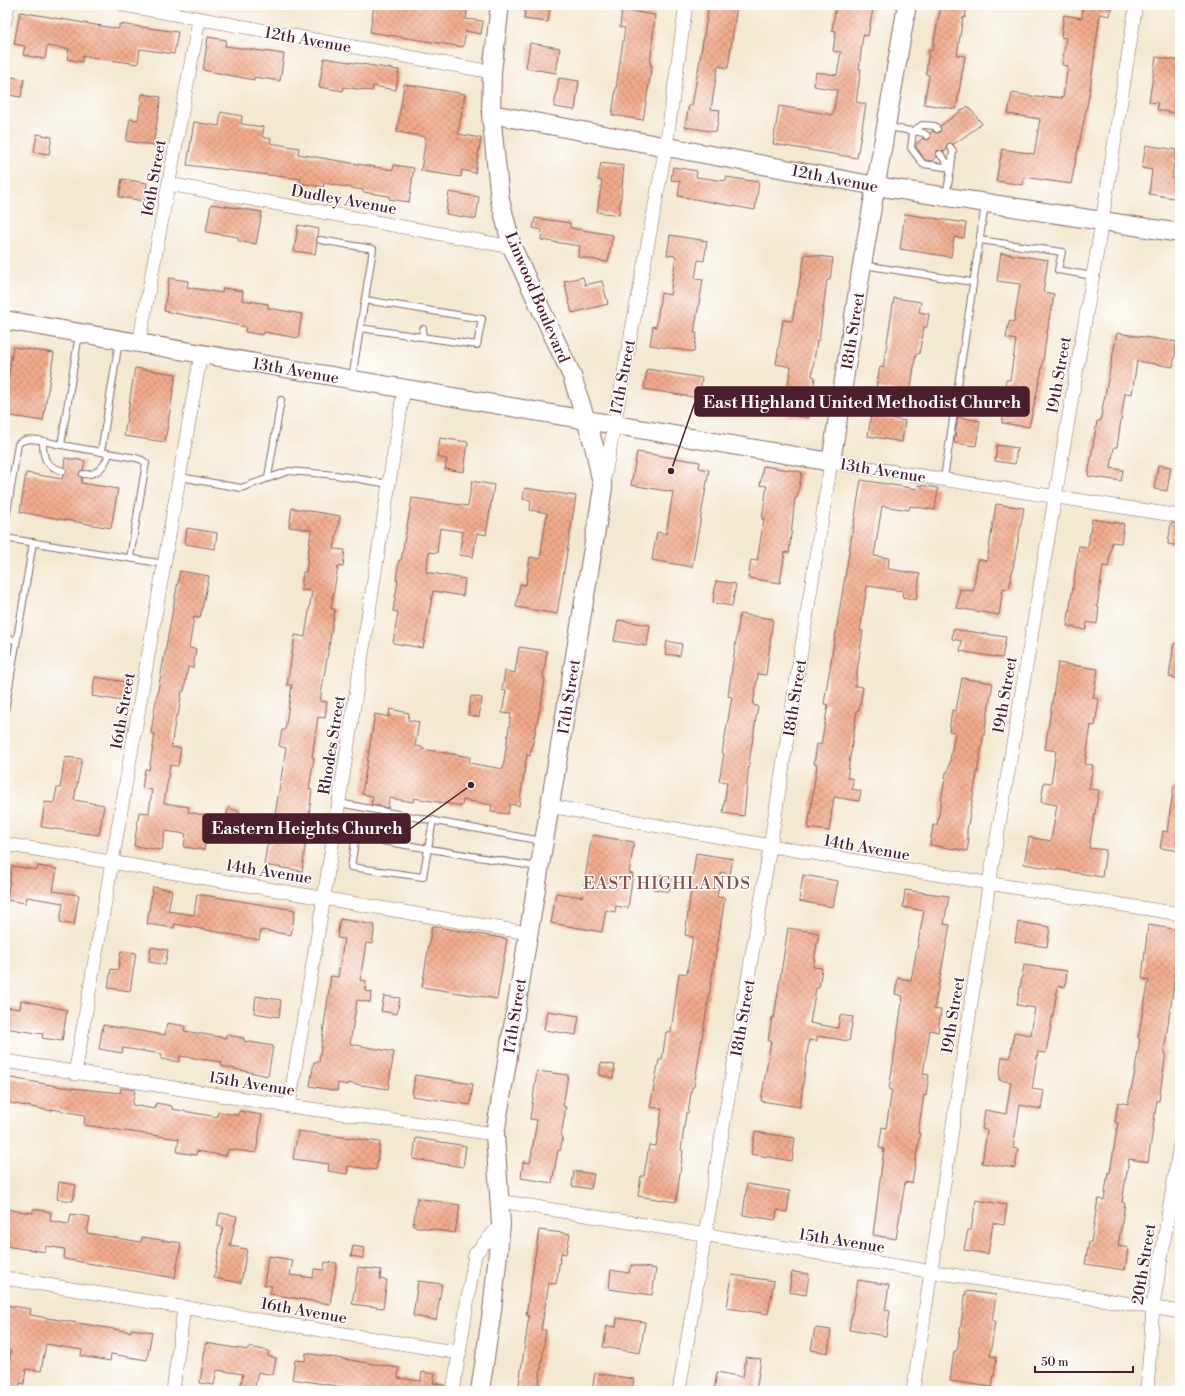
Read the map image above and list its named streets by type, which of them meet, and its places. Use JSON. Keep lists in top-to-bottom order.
{
  "streets": {
    "street": [
      "12th Avenue",
      "16th Street",
      "Dudley Avenue",
      "Linwood Boulevard",
      "18th Street",
      "13th Avenue",
      "19th Street",
      "17th Street",
      "Rhodes Street",
      "14th Avenue",
      "15th Avenue",
      "20th Street",
      "16th Avenue"
    ]
  },
  "crossings": [
    ["12th Avenue", "16th Street"],
    ["12th Avenue", "Linwood Boulevard"],
    ["12th Avenue", "18th Street"],
    ["12th Avenue", "19th Street"],
    ["12th Avenue", "17th Street"],
    ["16th Street", "Dudley Avenue"],
    ["16th Street", "13th Avenue"],
    ["16th Street", "14th Avenue"],
    ["16th Street", "15th Avenue"],
    ["Dudley Avenue", "Linwood Boulevard"],
    ["Linwood Boulevard", "13th Avenue"],
    ["18th Street", "13th Avenue"],
    ["18th Street", "14th Avenue"],
    ["18th Street", "15th Avenue"],
    ["13th Avenue", "19th Street"],
    ["13th Avenue", "17th Street"],
    ["13th Avenue", "Rhodes Street"],
    ["19th Street", "14th Avenue"],
    ["19th Street", "15th Avenue"],
    ["17th Street", "14th Avenue"],
    ["17th Street", "15th Avenue"],
    ["Rhodes Street", "14th Avenue"],
    ["Rhodes Street", "15th Avenue"],
    ["15th Avenue", "20th Street"]
  ],
  "districts": ["EAST HIGHLANDS"],
  "places": ["East Highland United Methodist Church", "Eastern Heights Church"],
  "scale_bar": "50 m"
}
